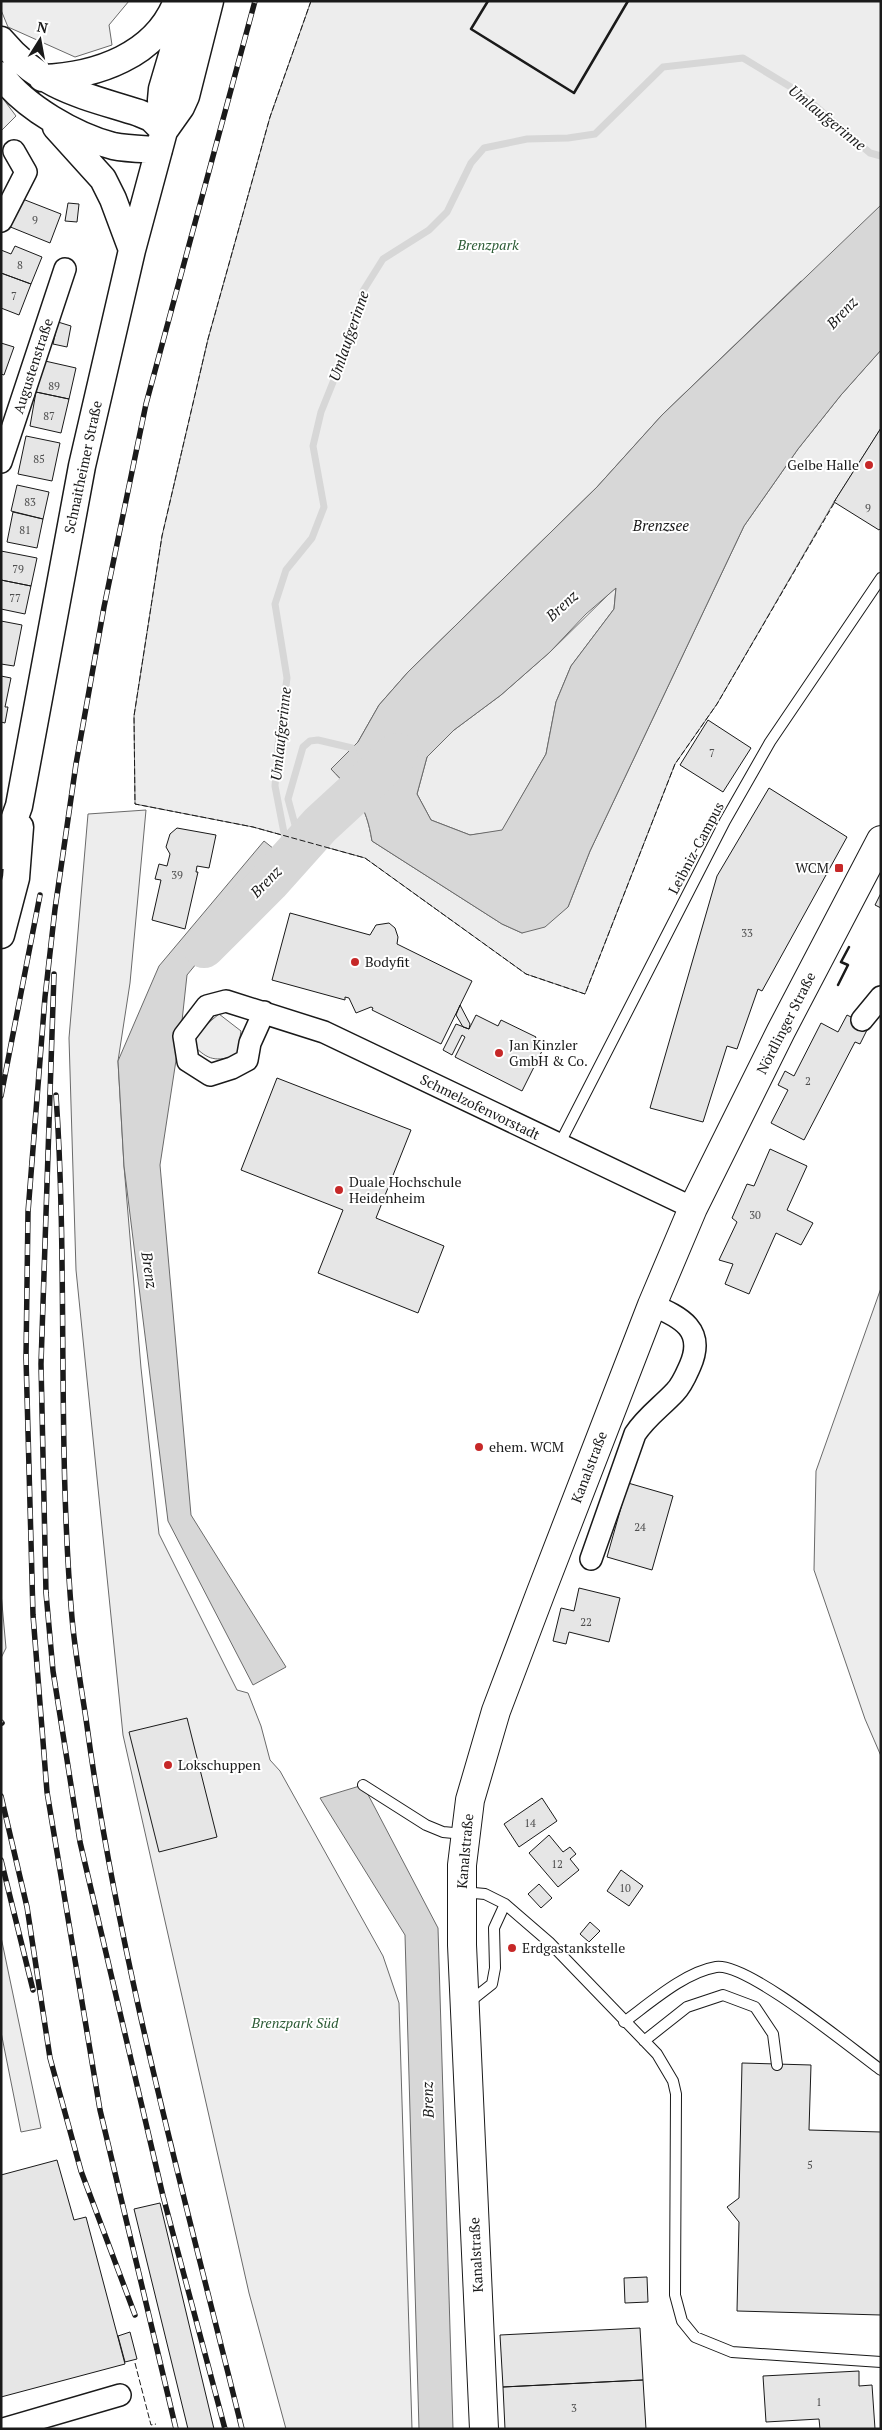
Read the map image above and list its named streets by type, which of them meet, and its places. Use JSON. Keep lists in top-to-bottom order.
{
  "streets": {
    "main road": ["Nördlinger Straße", "Kanalstraße"],
    "street": ["Augustenstraße", "Schnaitheimer Straße", "Schmelzofenvorstadt"],
    "lane": ["Leibniz-Campus"]
  },
  "crossings": [
    ["Leibniz-Campus", "Schmelzofenvorstadt"],
    ["Nördlinger Straße", "Schmelzofenvorstadt"],
    ["Nördlinger Straße", "Kanalstraße"],
    ["Schmelzofenvorstadt", "Kanalstraße"]
  ],
  "water": ["Umlaufgerinne", "Brenz", "Brenzsee"],
  "parks": ["Brenzpark", "Brenzpark Süd"],
  "places": {
    "other": [
      "Gelbe Halle",
      "Bodyfit",
      "Jan Kinzler GmbH & Co.",
      "Duale Hochschule Heidenheim",
      "ehem. WCM",
      "Lokschuppen",
      "Erdgastankstelle"
    ],
    "transit": ["WCM"]
  },
  "house_numbers": [
    "9",
    "8",
    "7",
    "89",
    "87",
    "85",
    "83",
    "9",
    "81",
    "79",
    "77",
    "7",
    "39",
    "33",
    "2",
    "30",
    "24",
    "22",
    "14",
    "12",
    "10",
    "5",
    "1",
    "3"
  ],
  "north": "top"
}
